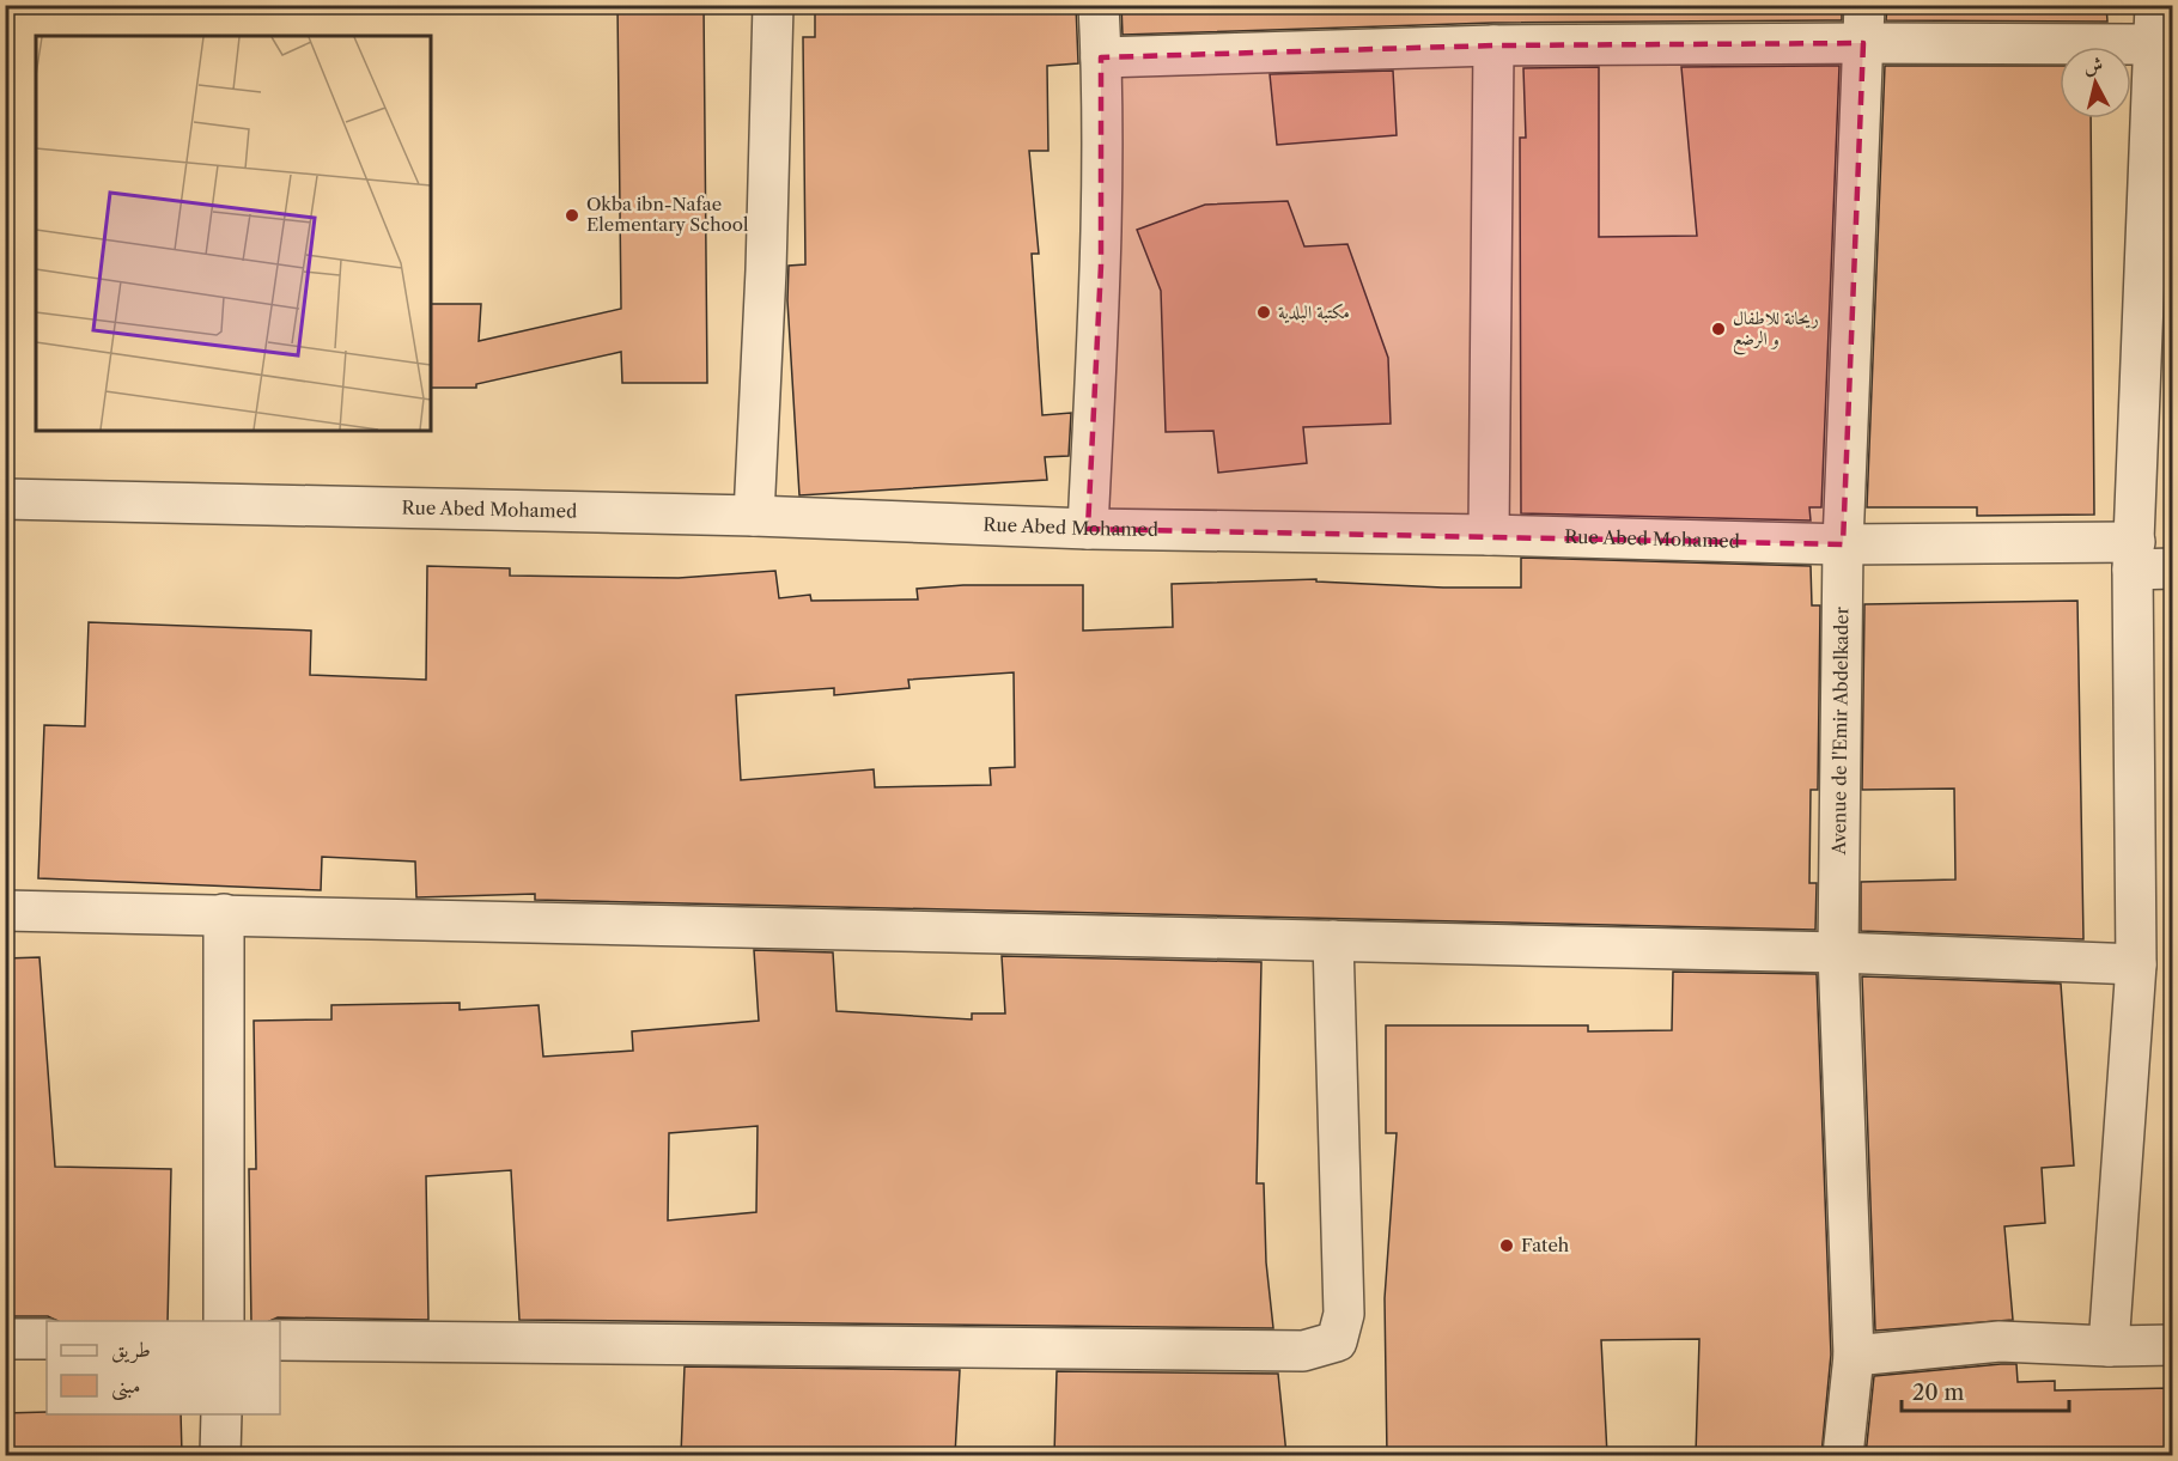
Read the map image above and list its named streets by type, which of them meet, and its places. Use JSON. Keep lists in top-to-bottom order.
{
  "streets": {
    "street": ["Rue Abed Mohamed", "Avenue de l'Emir Abdelkader"]
  },
  "crossings": [
    ["Rue Abed Mohamed", "Avenue de l'Emir Abdelkader"]
  ],
  "places": [
    "Okba ibn-Nafae Elementary School",
    "مكتبة البلدية",
    "ريحانة للاطفال و الرضع",
    "Fateh"
  ],
  "legend": ["طريق", "مبنى"],
  "scale_bar": "20 m",
  "north": "top"
}
